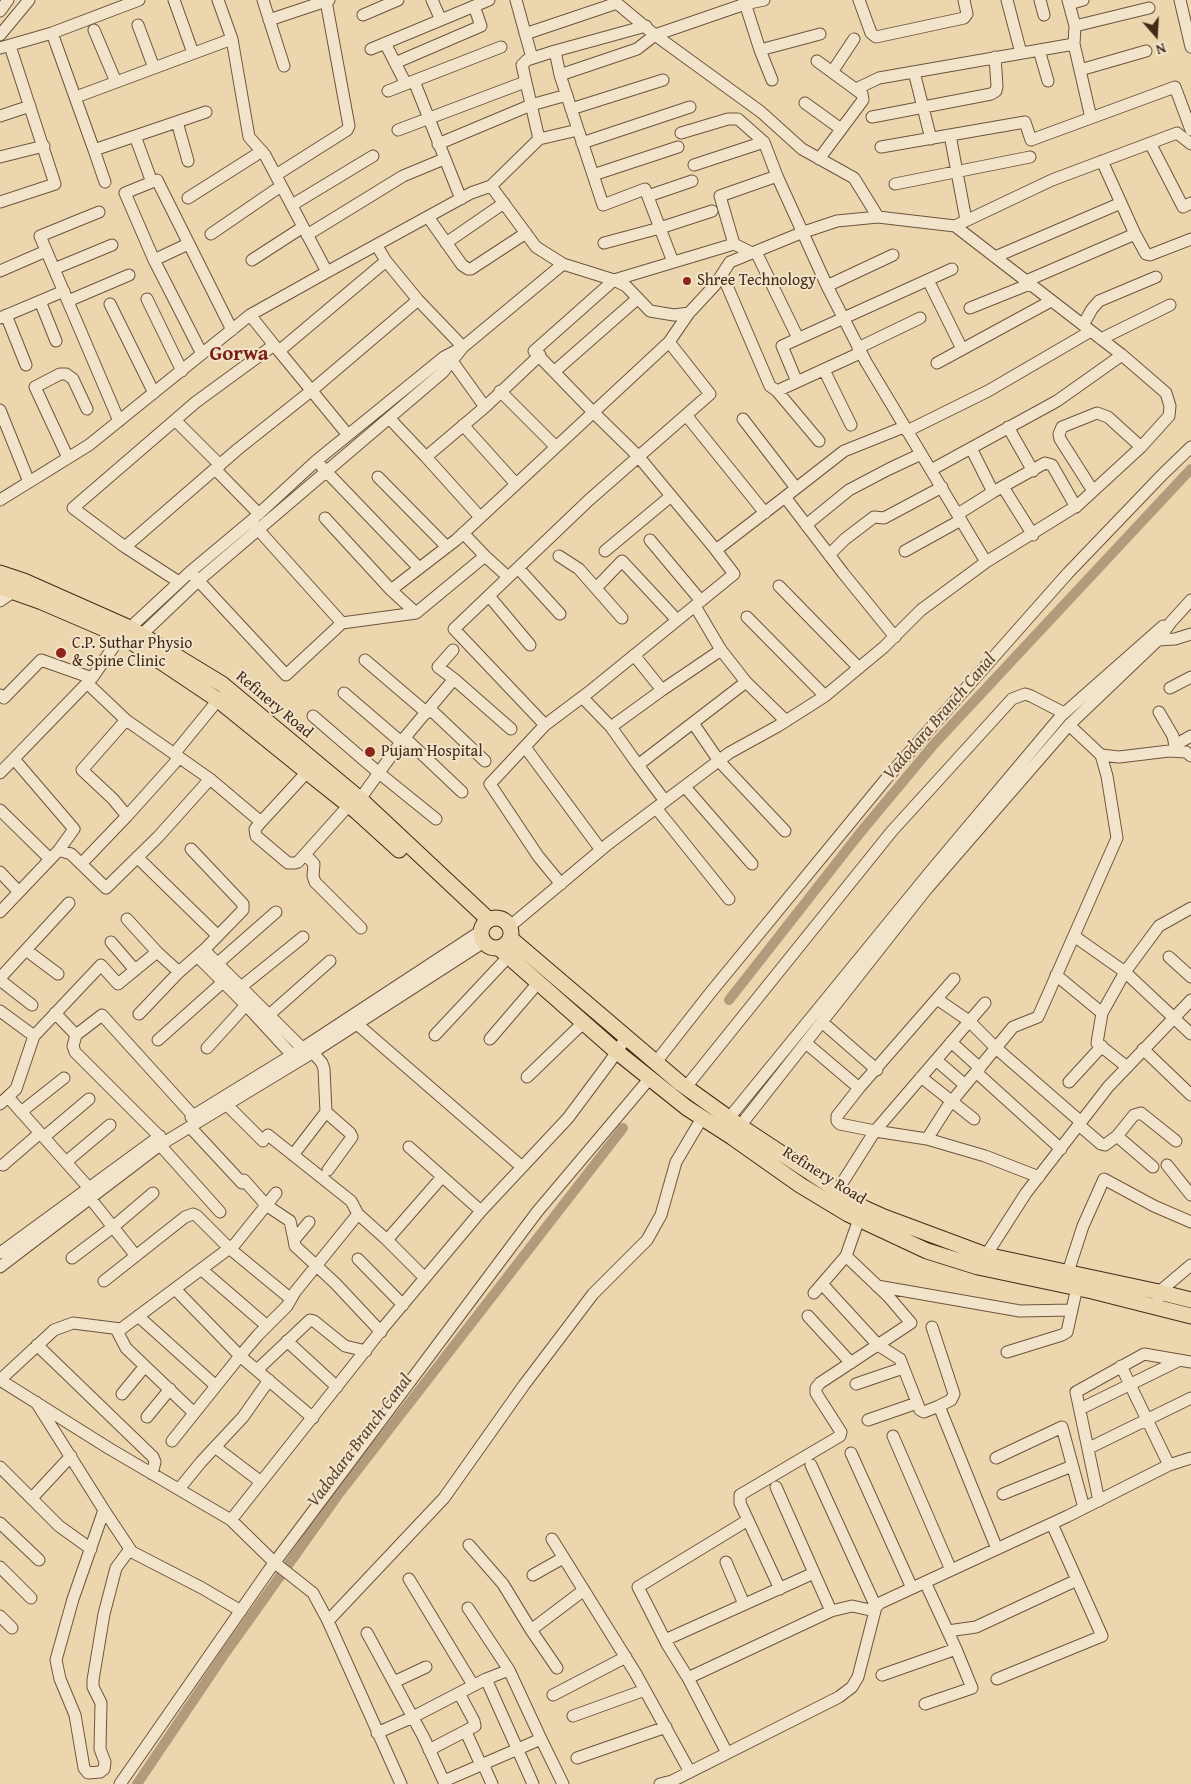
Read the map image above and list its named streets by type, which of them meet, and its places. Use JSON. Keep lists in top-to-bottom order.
{
  "streets": {
    "main road": ["Refinery Road"]
  },
  "districts": ["Gorwa"],
  "water": ["Vadodara Branch Canal"],
  "places": ["Shree Technology", "C.P. Suthar Physio & Spine Clinic", "Pujam Hospital"],
  "north": "bottom"
}
